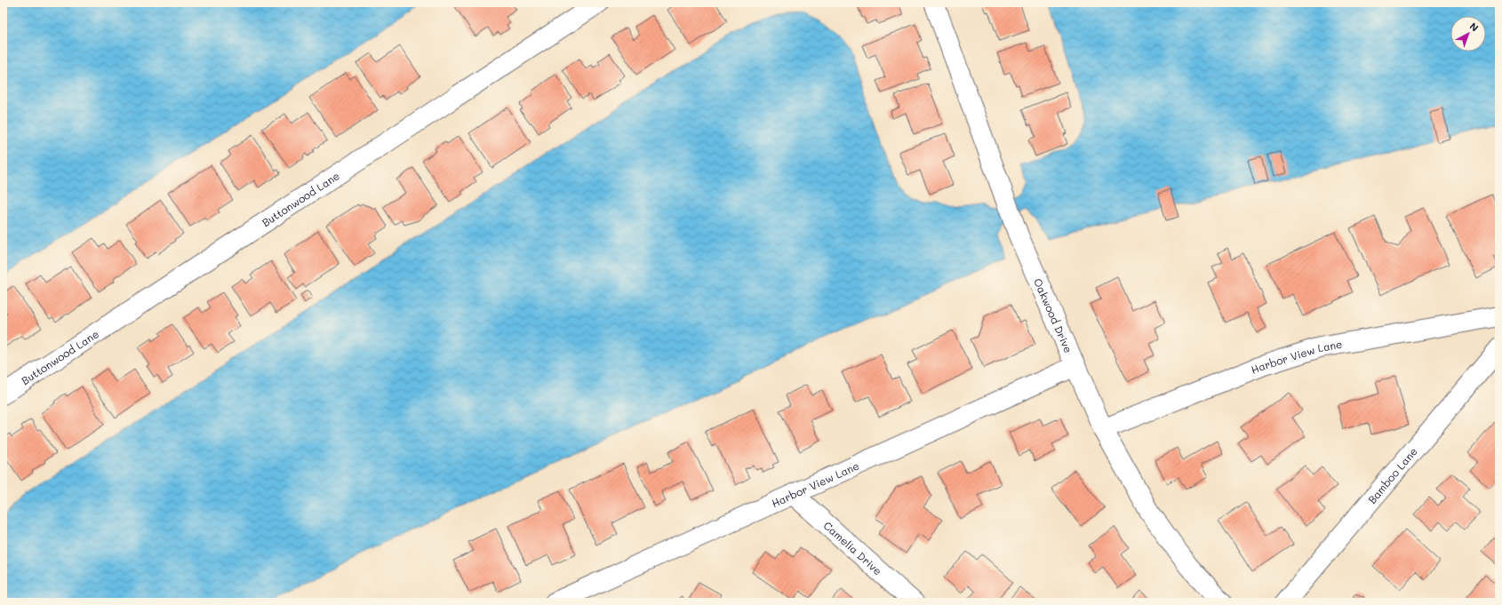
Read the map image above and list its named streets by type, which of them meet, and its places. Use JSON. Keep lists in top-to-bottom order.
{
  "streets": {
    "street": [
      "Buttonwood Lane",
      "Oakwood Drive",
      "Harbor View Lane",
      "Bamboo Lane",
      "Camelia Drive"
    ]
  },
  "crossings": [
    ["Oakwood Drive", "Harbor View Lane"],
    ["Harbor View Lane", "Camelia Drive"]
  ],
  "north": "top right"
}
